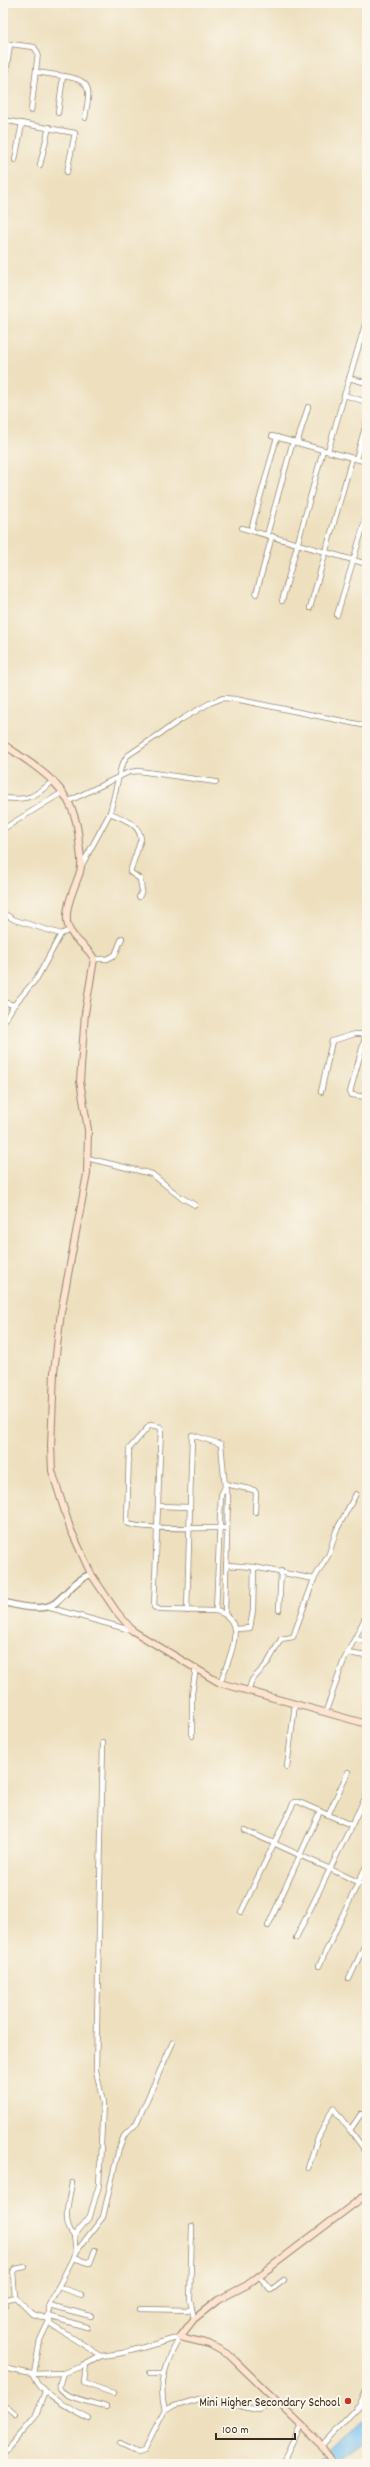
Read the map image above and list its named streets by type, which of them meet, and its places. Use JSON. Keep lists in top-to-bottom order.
{
  "places": ["Mini Higher Secondary School"],
  "scale_bar": "100 m"
}
